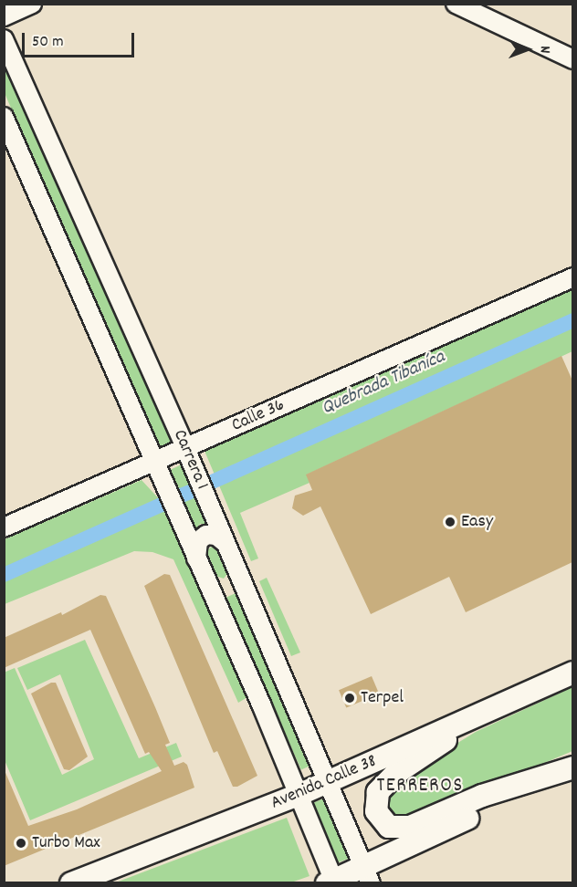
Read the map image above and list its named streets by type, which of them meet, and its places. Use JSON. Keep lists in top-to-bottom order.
{
  "streets": {
    "main road": ["Avenida Calle 38"],
    "street": ["Calle 36", "Carrera 1"]
  },
  "crossings": [
    ["Calle 36", "Carrera 1"],
    ["Carrera 1", "Avenida Calle 38"]
  ],
  "districts": ["TERREROS"],
  "water": ["Quebrada Tibaníca"],
  "places": ["Easy", "Terpel", "Turbo Max"],
  "scale_bar": "50 m",
  "north": "right"
}
